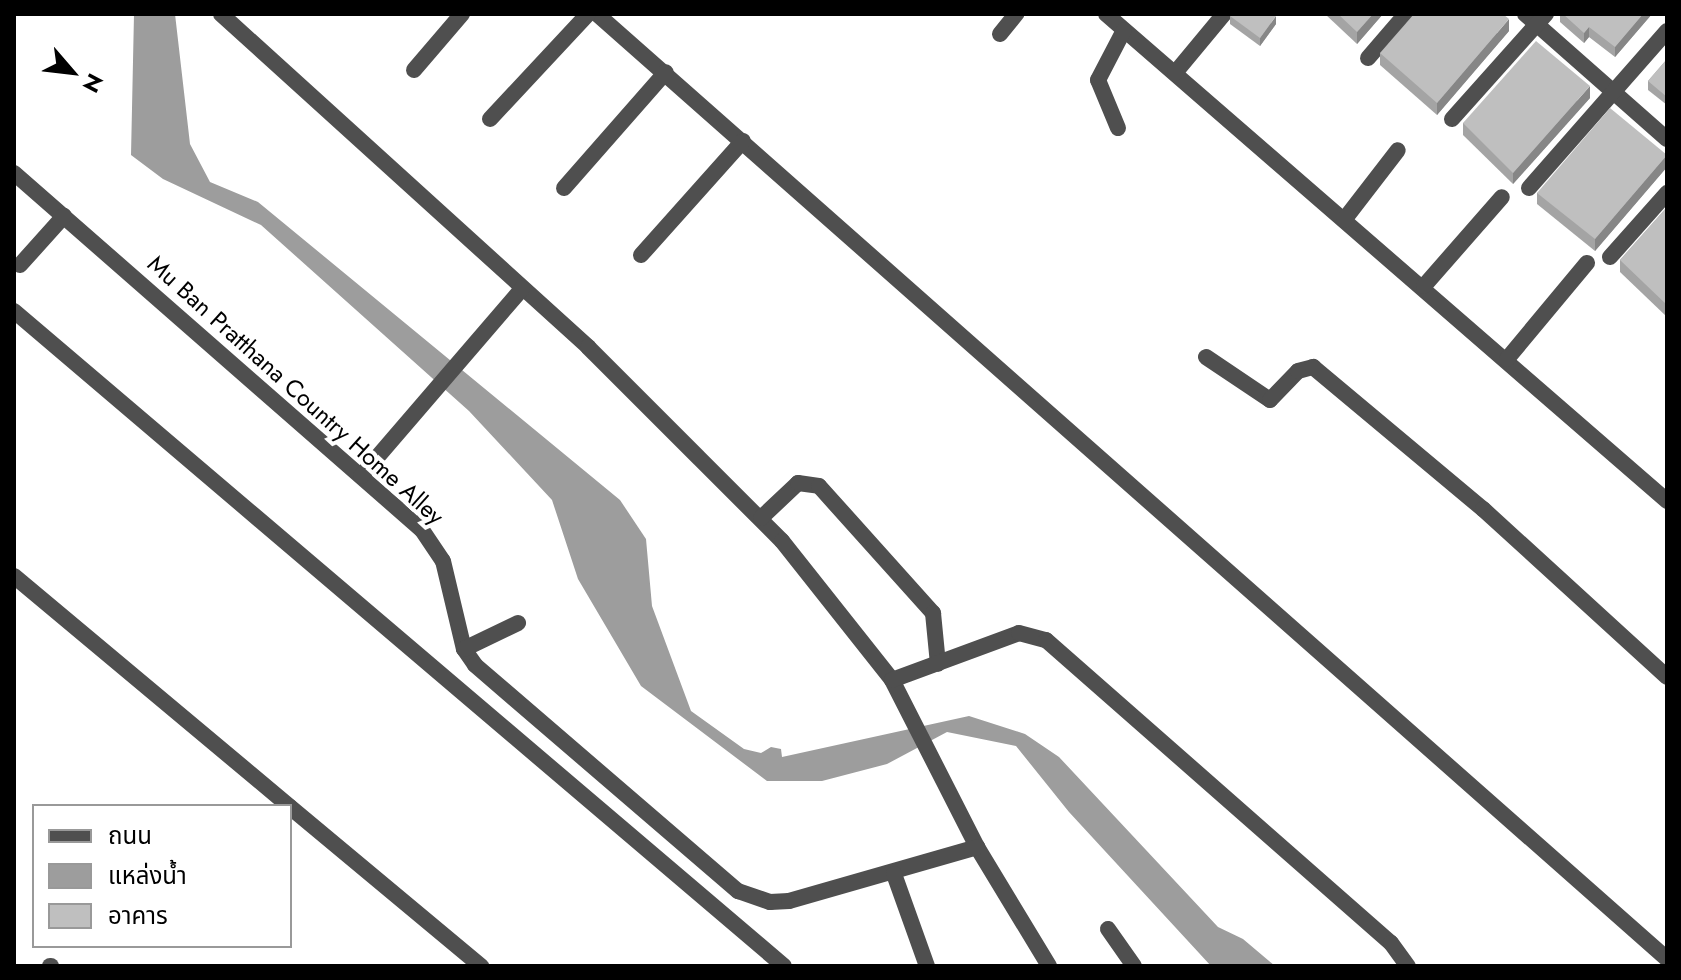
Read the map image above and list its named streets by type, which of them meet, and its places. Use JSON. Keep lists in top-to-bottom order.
{
  "streets": {
    "street": ["Mu Ban Pratthana Country Home Alley"]
  },
  "legend": ["ถนน", "แหล่งน้ำ", "อาคาร"],
  "north": "bottom right"
}
